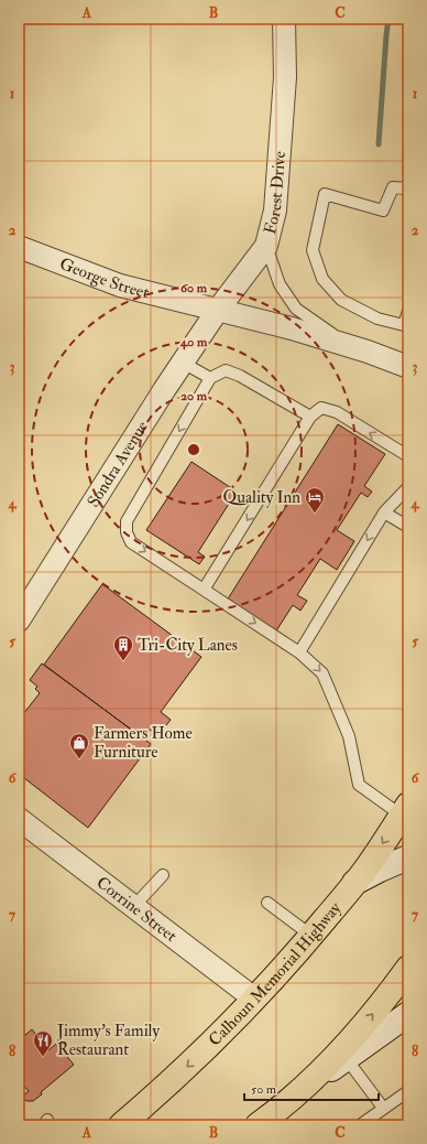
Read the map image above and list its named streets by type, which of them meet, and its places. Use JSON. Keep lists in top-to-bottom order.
{
  "streets": {
    "highway": ["Calhoun Memorial Highway"],
    "street": [
      "Forest Drive",
      "George Street",
      "Sondra Avenue",
      "Corrine Street"
    ]
  },
  "crossings": [
    ["Forest Drive", "George Street"],
    ["Forest Drive", "Sondra Avenue"],
    ["George Street", "Sondra Avenue"],
    ["Corrine Street", "Calhoun Memorial Highway"]
  ],
  "places": {
    "hotel": ["Quality Inn"],
    "building": ["Tri-City Lanes"],
    "shop": ["Farmers Home Furniture"],
    "restaurant": ["Jimmy's Family Restaurant"]
  },
  "scale_bar": "50 m",
  "grid": {
    "columns": ["A", "B", "C"],
    "rows": [
      "1",
      "2",
      "3",
      "4",
      "5",
      "6",
      "7",
      "8"
    ]
  },
  "rings": ["60 m", "40 m", "20 m"]
}
